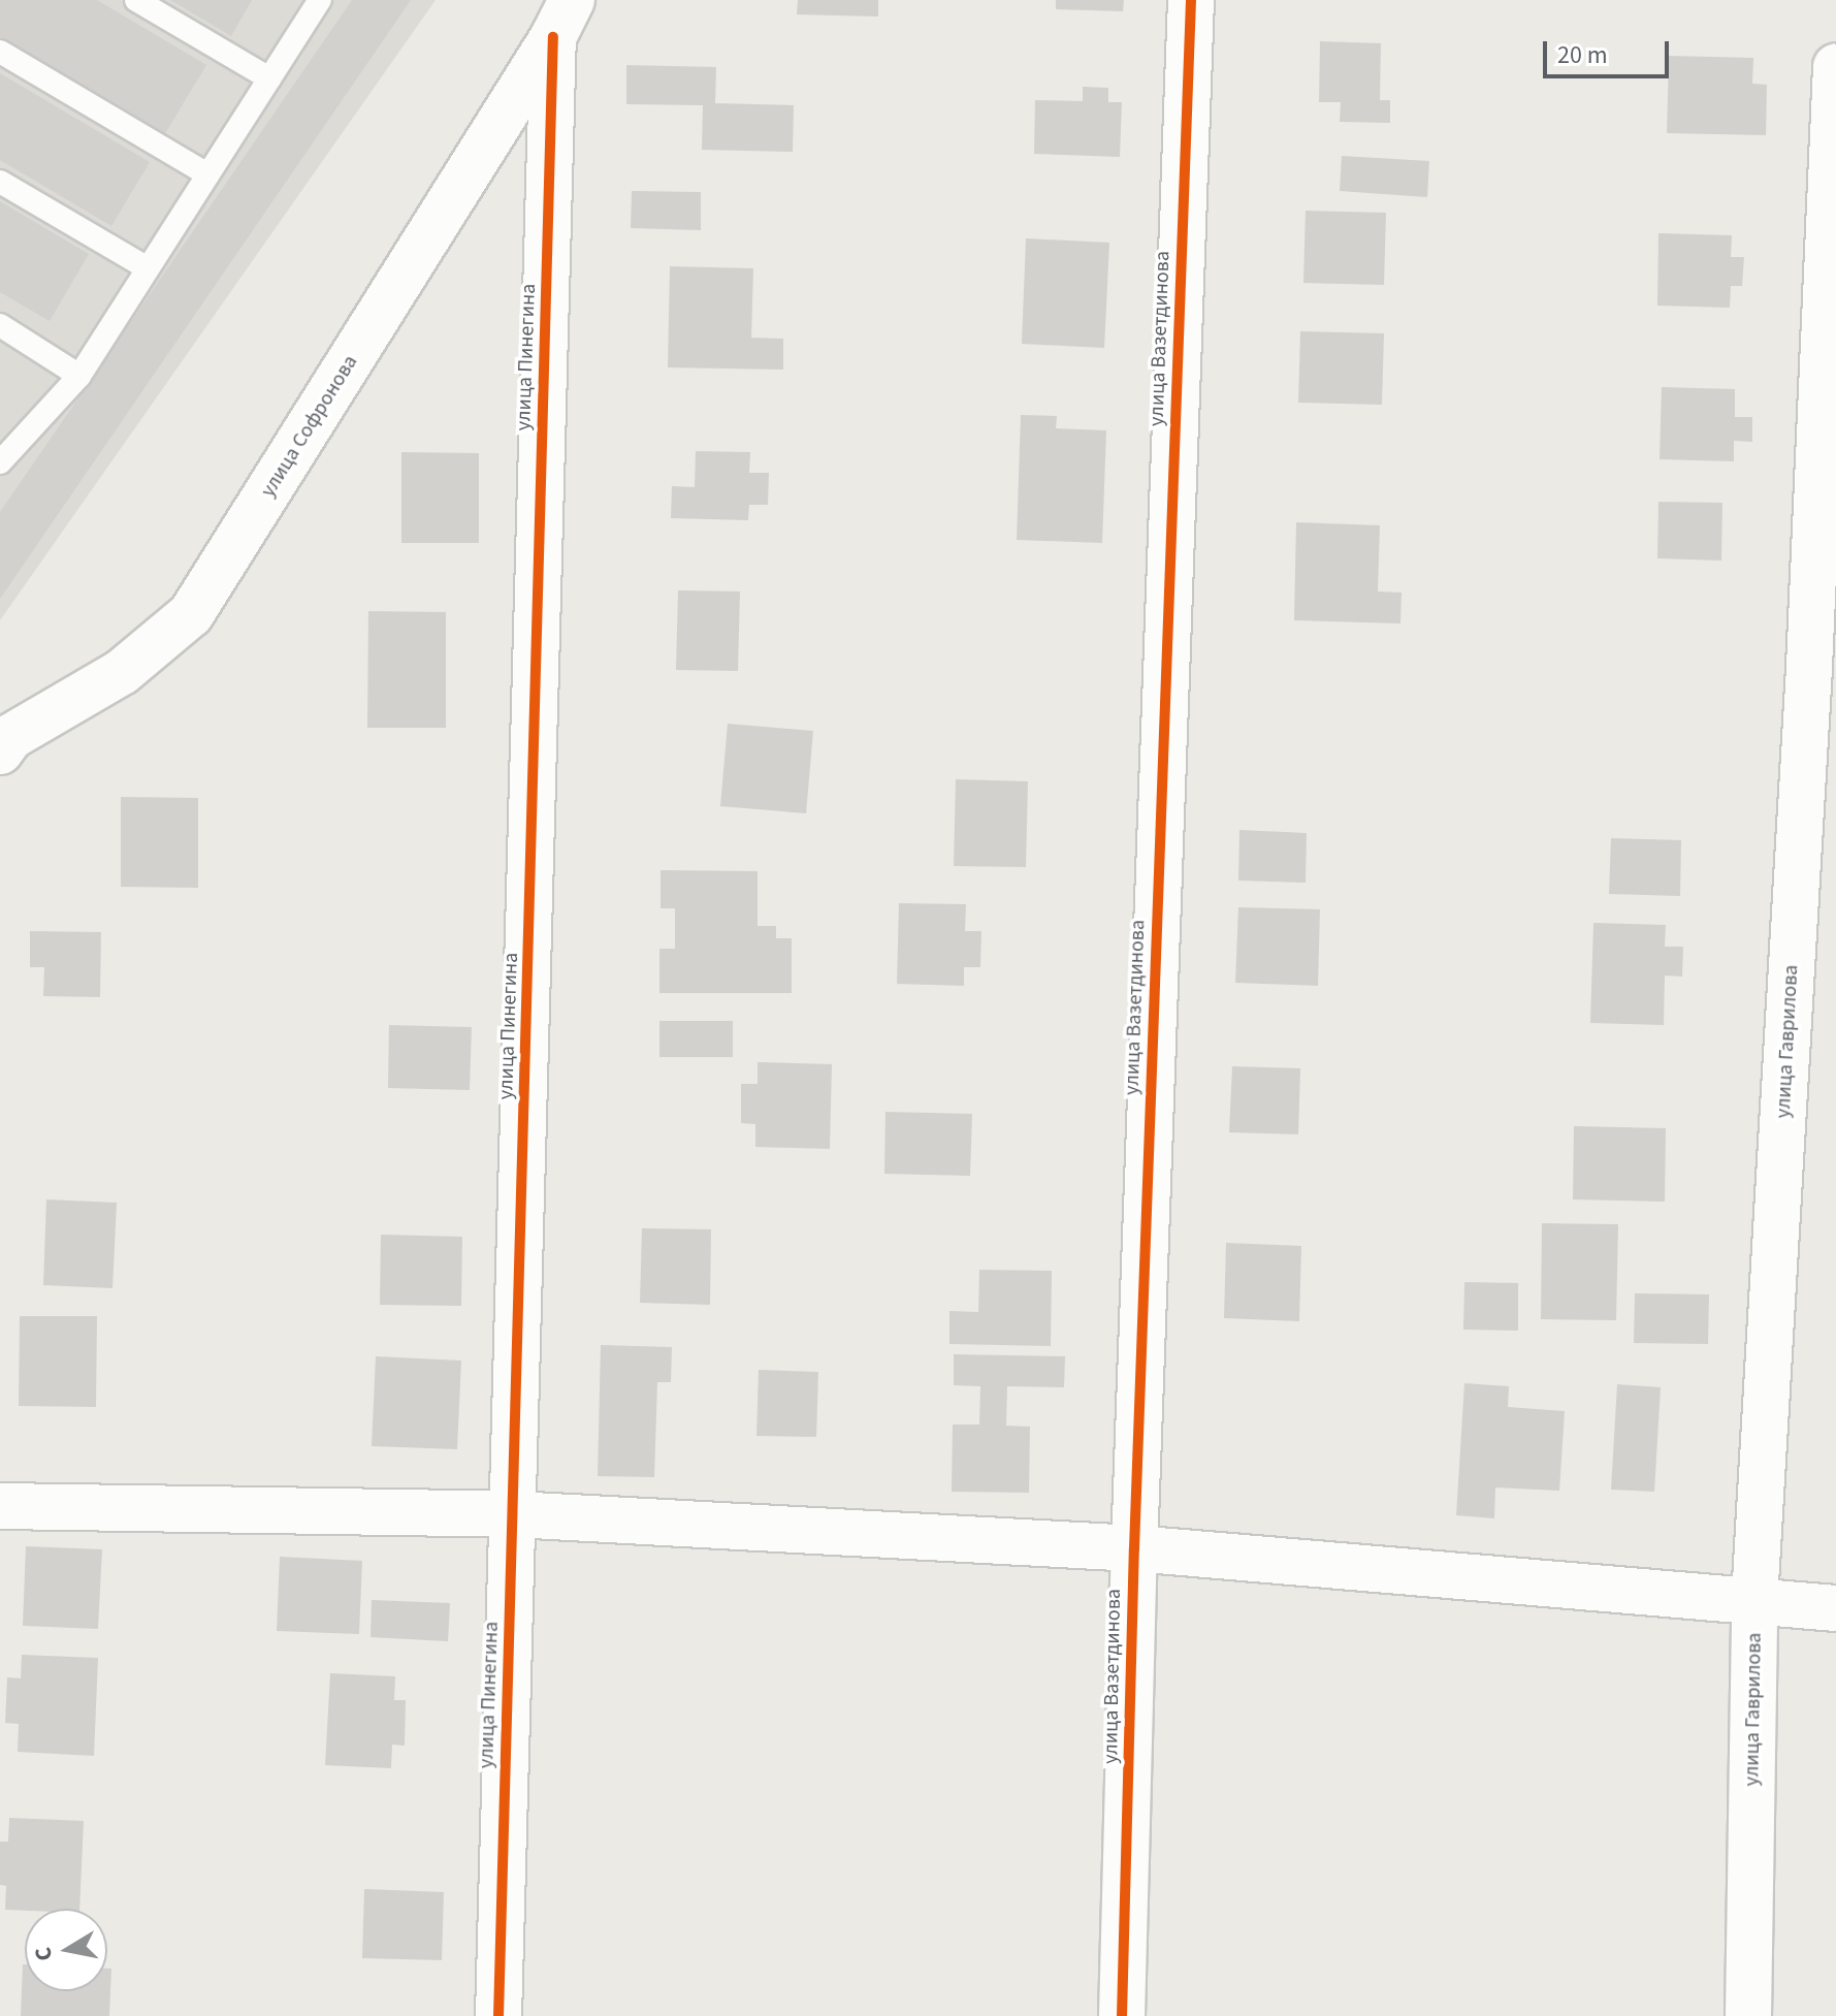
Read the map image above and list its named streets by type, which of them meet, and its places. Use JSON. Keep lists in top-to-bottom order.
{
  "streets": {
    "street": [
      "улица Вазетдинова",
      "улица Пинегина",
      "улица Софронова",
      "улица Гаврилова"
    ]
  },
  "crossings": [
    ["улица Пинегина", "улица Софронова"]
  ],
  "scale_bar": "20 m",
  "north": "left"
}
